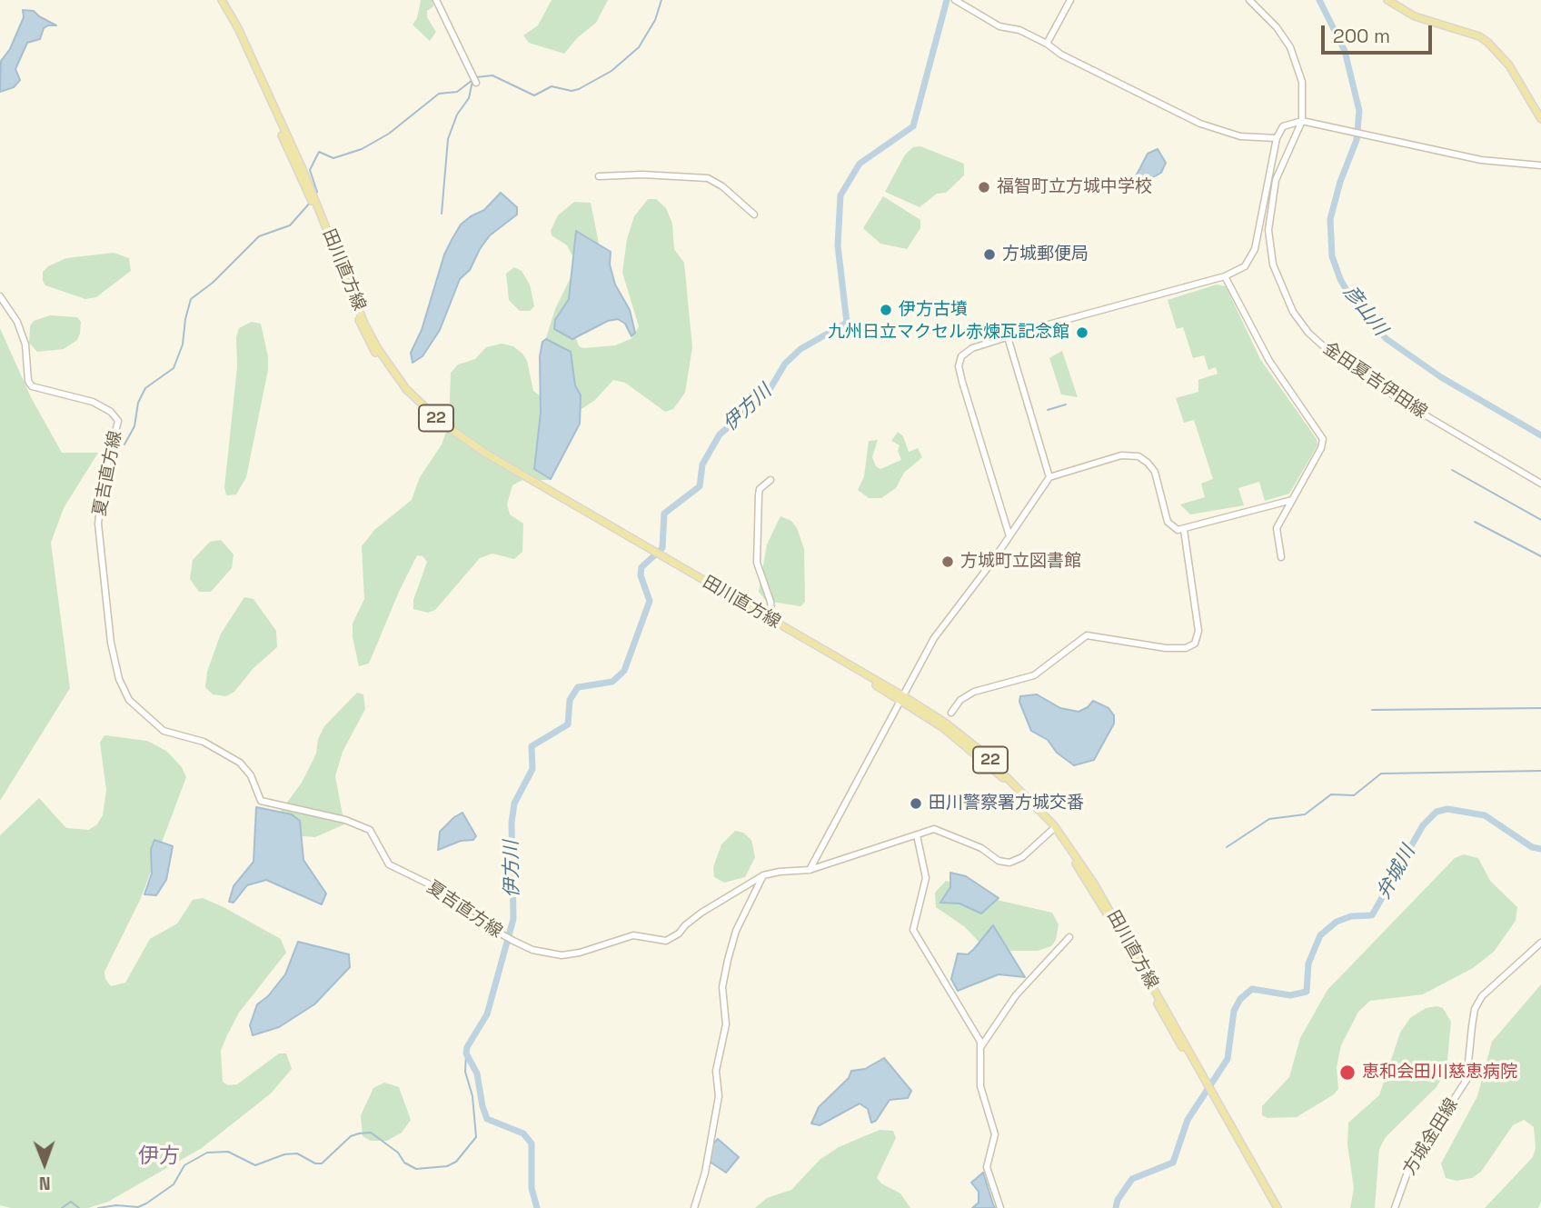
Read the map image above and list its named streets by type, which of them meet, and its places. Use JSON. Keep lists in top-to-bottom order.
{
  "streets": {
    "main road": [
      "田川直方線",
      "金田夏吉伊田線",
      "22",
      "夏吉直方線",
      "方城金田線"
    ]
  },
  "crossings": [
    ["田川直方線", "夏吉直方線"]
  ],
  "districts": ["伊方"],
  "water": ["彦山川", "伊方川", "弁城川"],
  "places": [
    "福智町立方城中学校",
    "方城郵便局",
    "伊方古墳",
    "九州日立マクセル赤煉瓦記念館",
    "方城町立図書館",
    "田川警察署方城交番",
    "恵和会田川慈恵病院"
  ],
  "scale_bar": "200 m",
  "north": "bottom"
}
